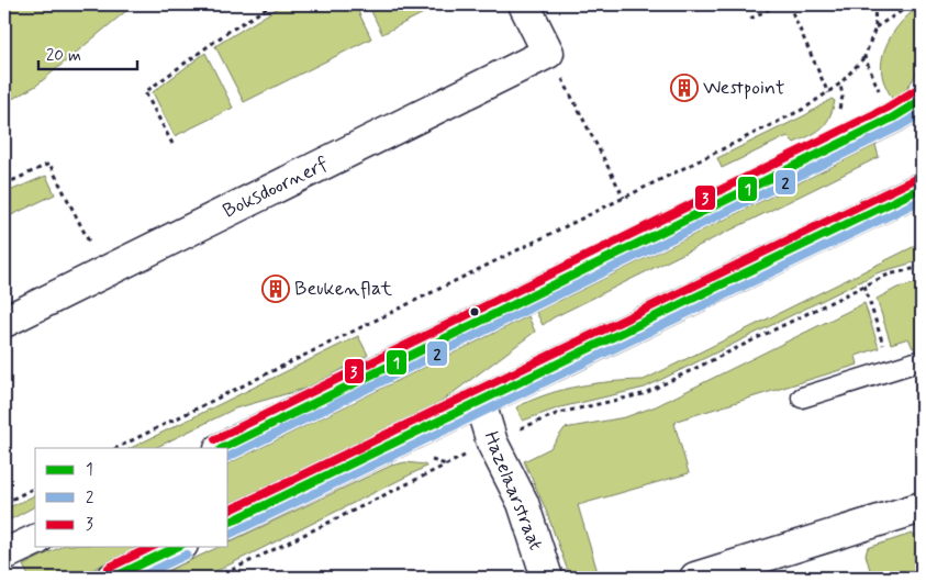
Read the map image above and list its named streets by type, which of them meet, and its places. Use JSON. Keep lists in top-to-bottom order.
{
  "streets": {
    "street": ["Boksdoornerf", "Hazelaarstraat"]
  },
  "places": {
    "building": ["Westpoint", "Beukenflat"]
  },
  "lines": ["transit line 3", "transit line 1", "transit line 2"],
  "legend": ["1", "2", "3"],
  "scale_bar": "20 m"
}
